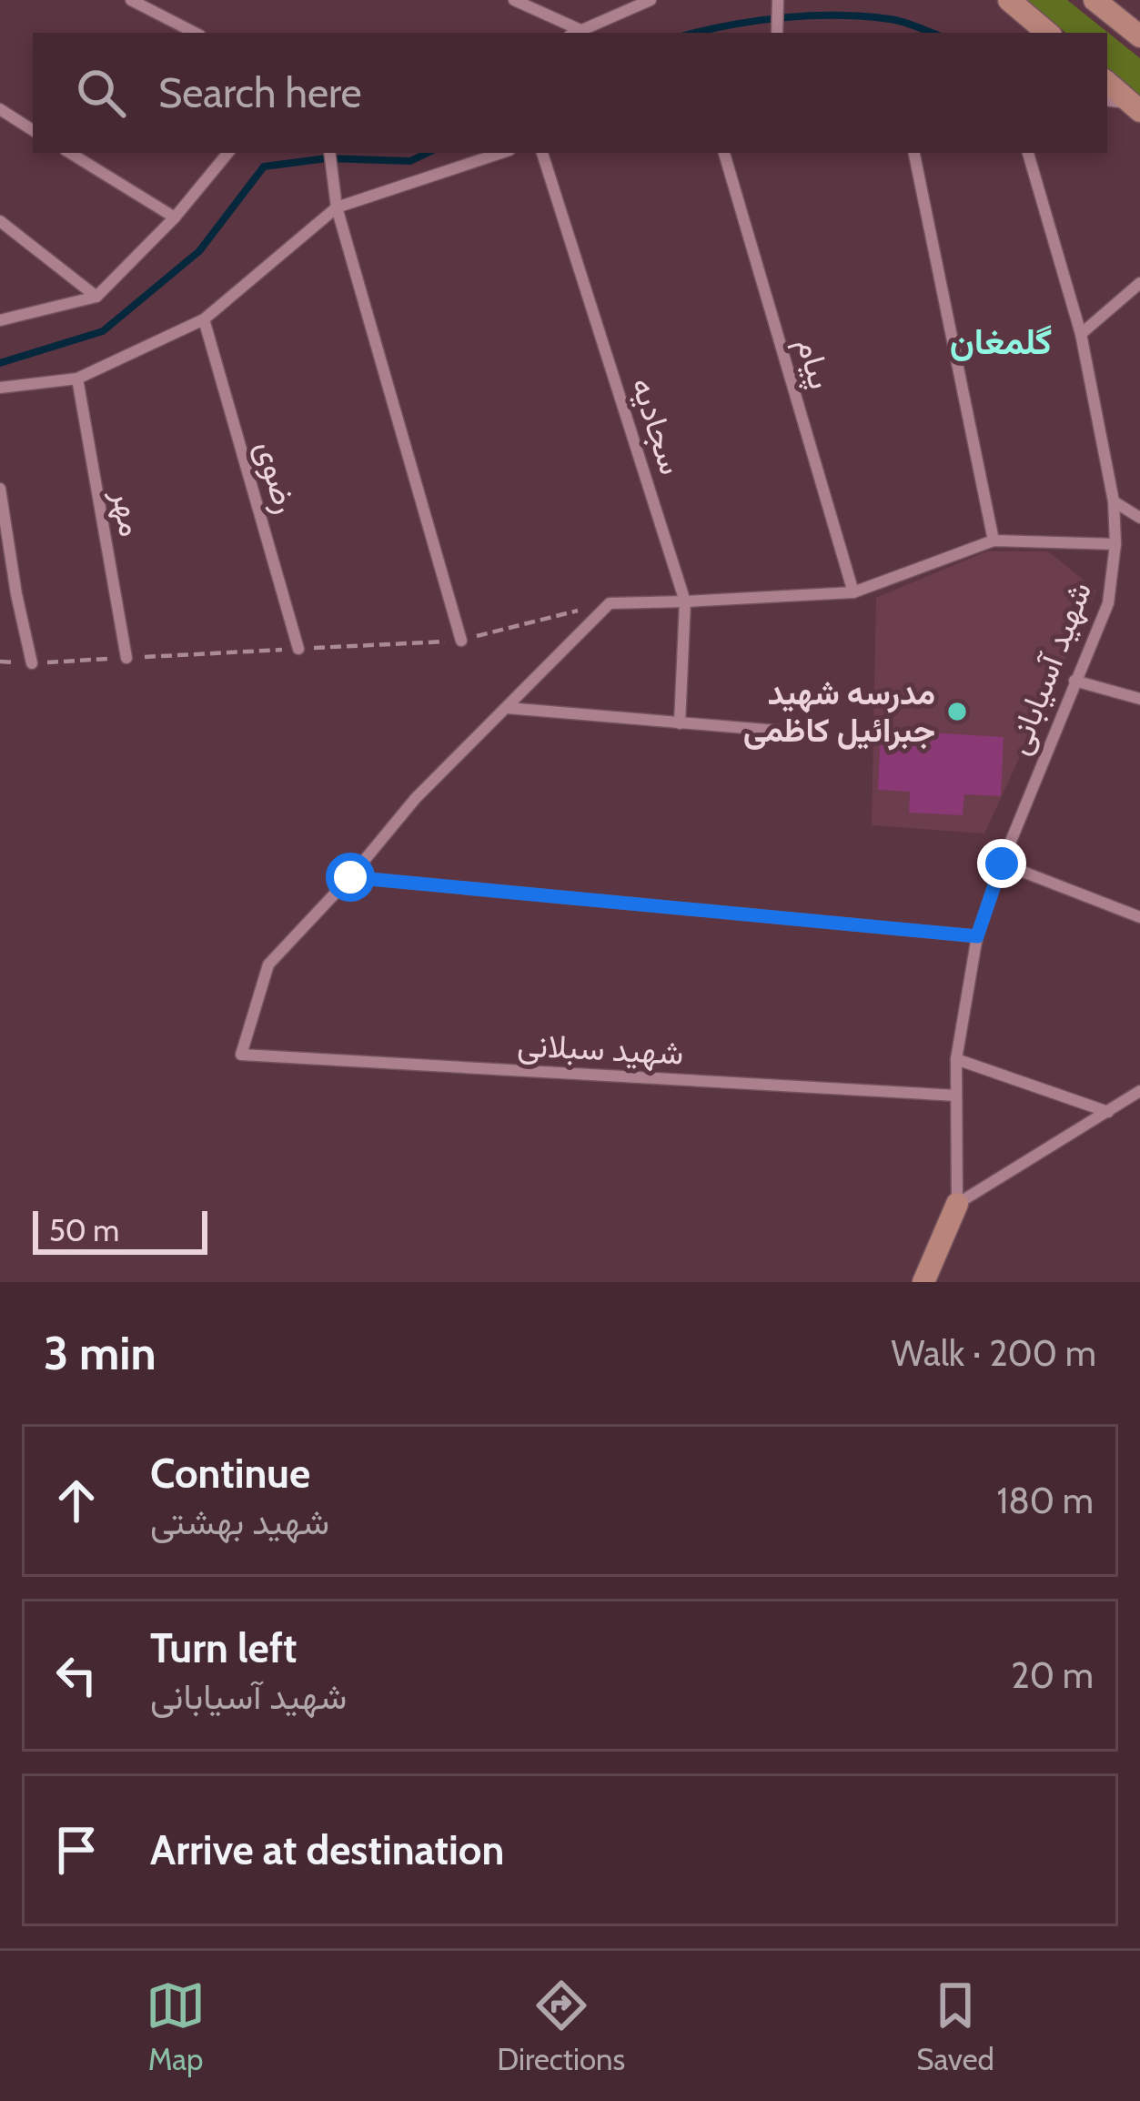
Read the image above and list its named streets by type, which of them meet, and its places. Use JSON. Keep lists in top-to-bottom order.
{
  "streets": {
    "street": [
      "پیام",
      "سجادیه",
      "رضوی",
      "مهر",
      "شهید آسیابانی",
      "شهید سبلانی"
    ]
  },
  "crossings": [
    ["شهید آسیابانی", "شهید سبلانی"]
  ],
  "districts": ["گلمغان"],
  "places": ["مدرسه شهید جبرائیل کاظمی"],
  "scale_bar": "50 m",
  "page": {
    "search": "Search here",
    "scale": "50 m",
    "heading": ["3 min", "Walk · 200 m"],
    "list": [
      ["Continue", "شهید بهشتی", "180 m"],
      ["Turn left", "شهید آسیابانی", "20 m"],
      "Arrive at destination"
    ],
    "nav": ["Map", "Directions", "Saved"]
  }
}
